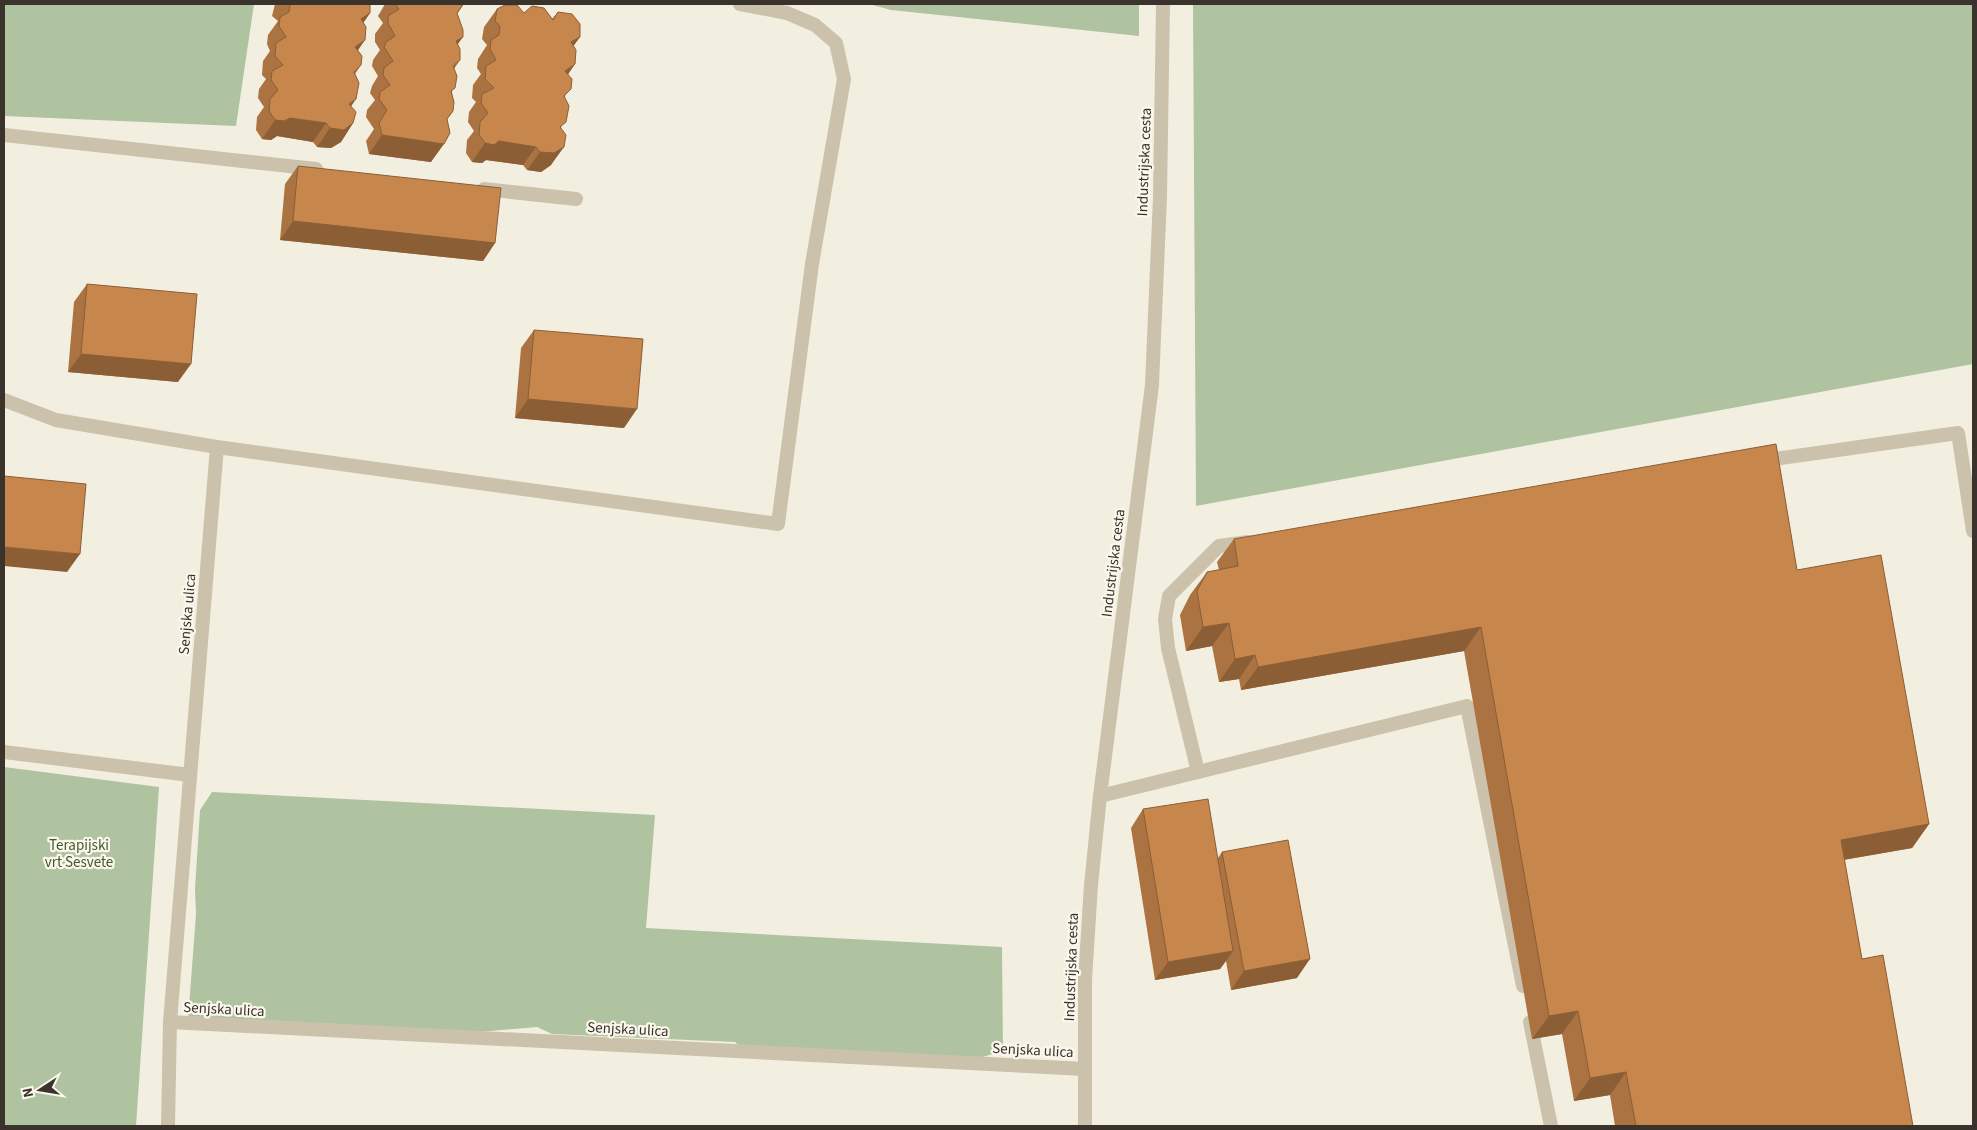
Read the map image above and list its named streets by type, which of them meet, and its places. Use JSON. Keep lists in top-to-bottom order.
{
  "streets": {
    "street": ["Industrijska cesta", "Senjska ulica"]
  },
  "crossings": [
    ["Industrijska cesta", "Senjska ulica"]
  ],
  "parks": ["Terapijski vrt Sesvete"],
  "north": "left"
}
